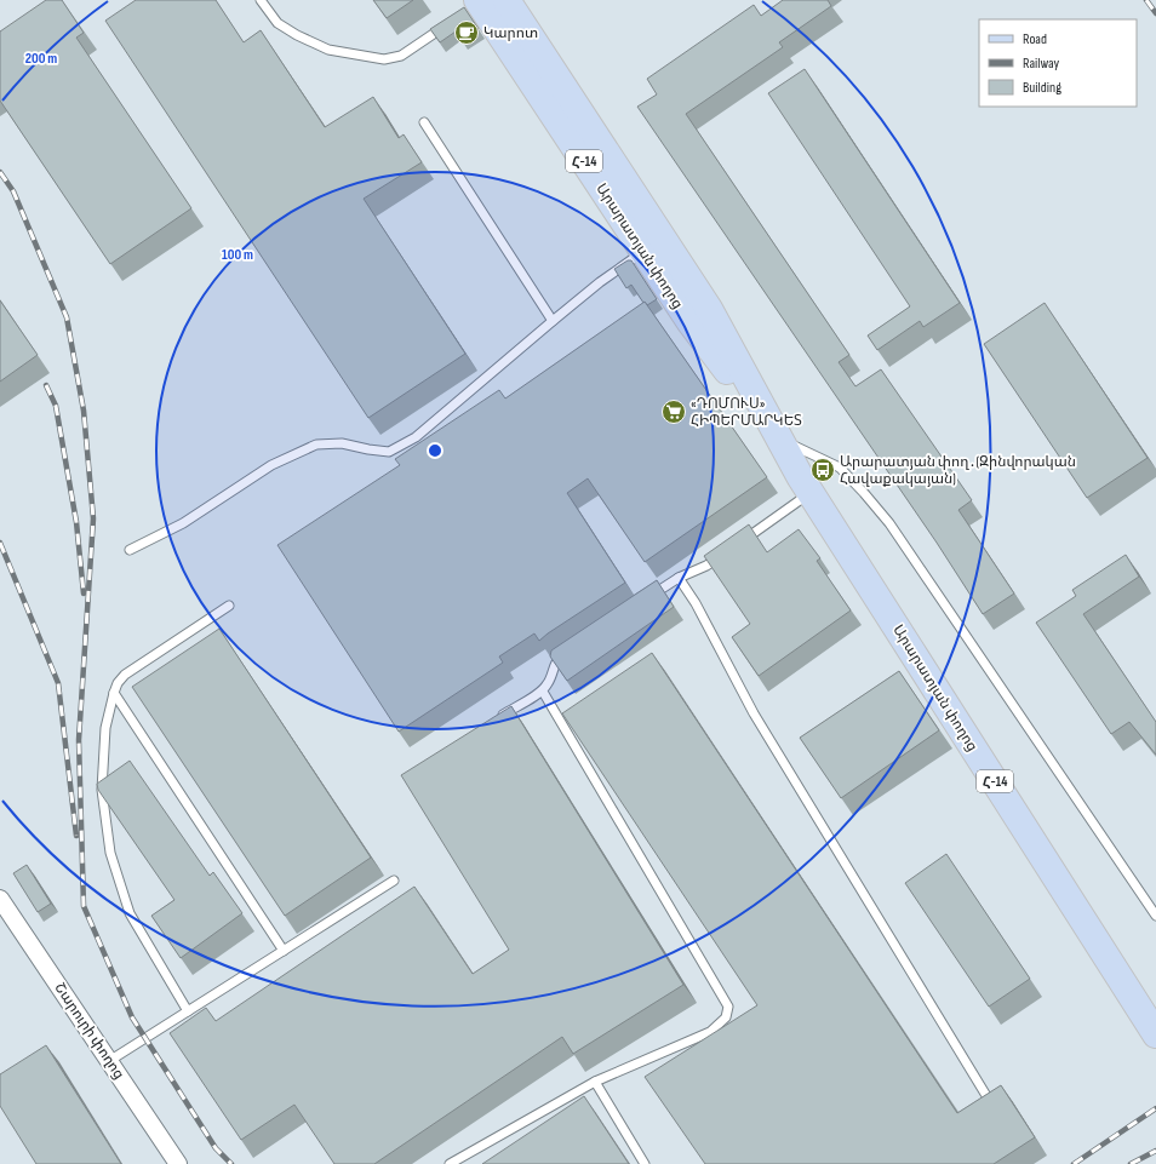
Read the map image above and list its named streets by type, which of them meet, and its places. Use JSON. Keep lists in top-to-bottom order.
{
  "streets": {
    "main road": ["Հ-14", "Արարատյան փողոց"],
    "street": ["Շարուրի փողոց"]
  },
  "places": {
    "cafe": ["Կարոտ"],
    "supermarket": ["«ԴՈՄՈՒՍ» ՀԻՊԵՐՄԱՐԿԵՏ"],
    "bus stop": ["Արարատյան փող․(Զինվորական Հավաքակայան)"]
  },
  "legend": ["Road", "Railway", "Building"],
  "rings": ["200 m", "100 m"]
}
